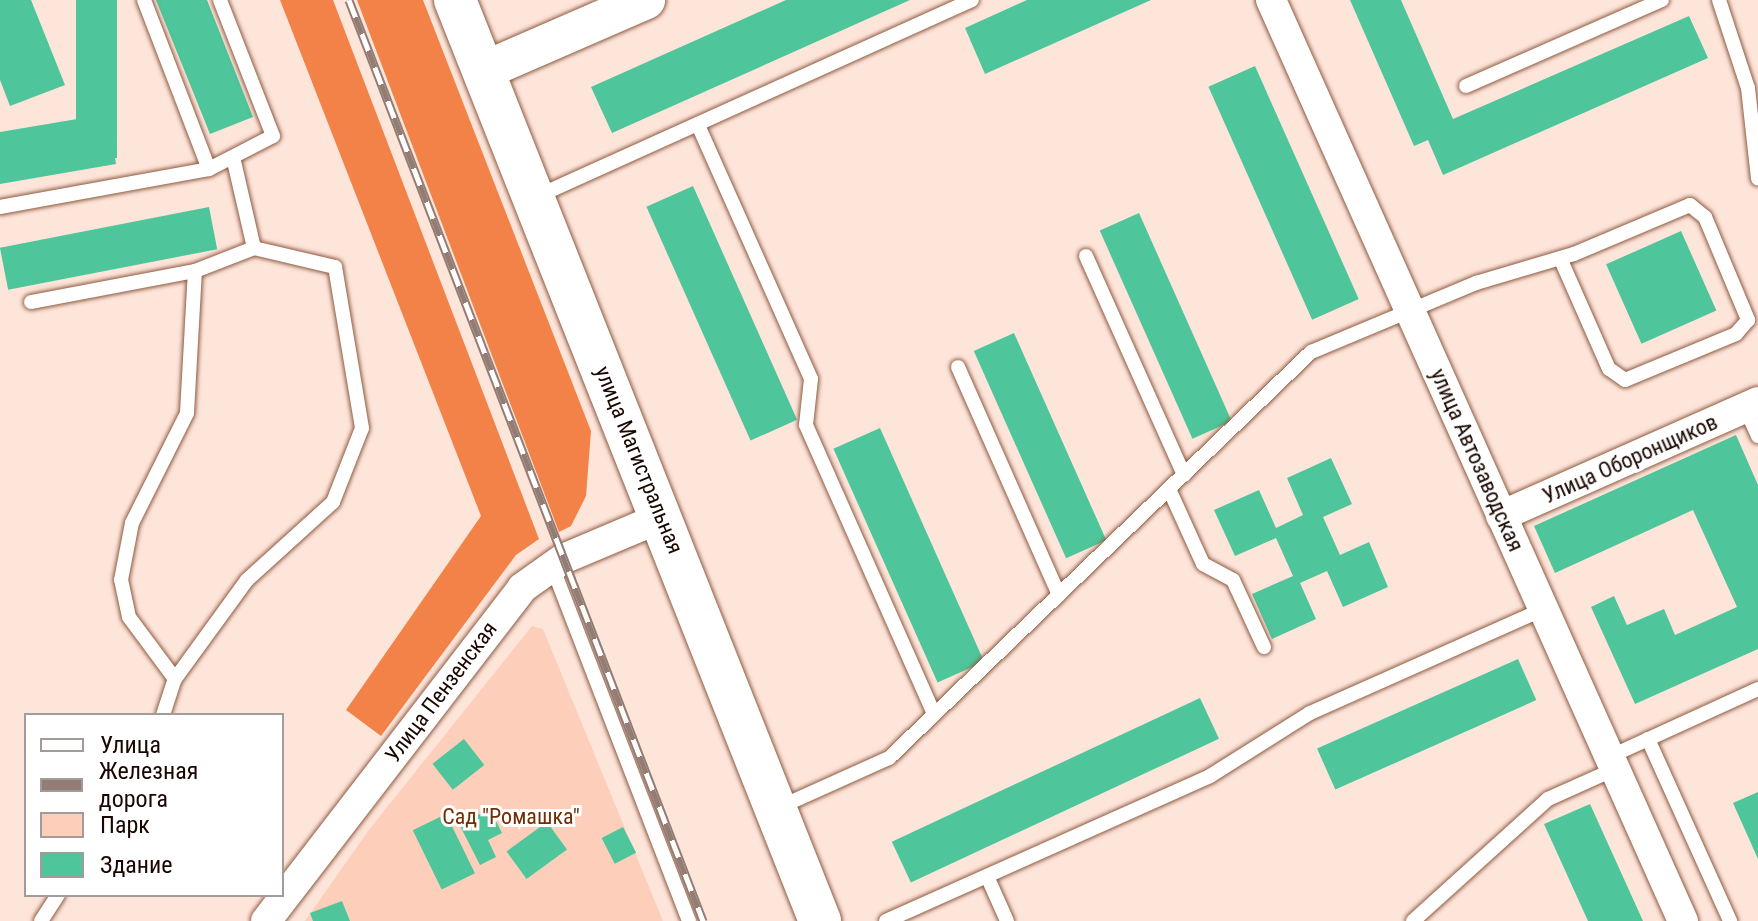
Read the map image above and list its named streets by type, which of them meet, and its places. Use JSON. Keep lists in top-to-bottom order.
{
  "streets": {
    "main road": ["улица Магистральная"],
    "street": ["Улица Оборонщиков", "улица Автозаводская", "Улица Пензенская"]
  },
  "crossings": [
    ["Улица Оборонщиков", "улица Автозаводская"],
    ["улица Магистральная", "Улица Пензенская"]
  ],
  "parks": ["Сад \"Ромашка\""],
  "legend": [
    "Улица",
    "Железная дорога",
    "Парк",
    "Здание"
  ]
}
